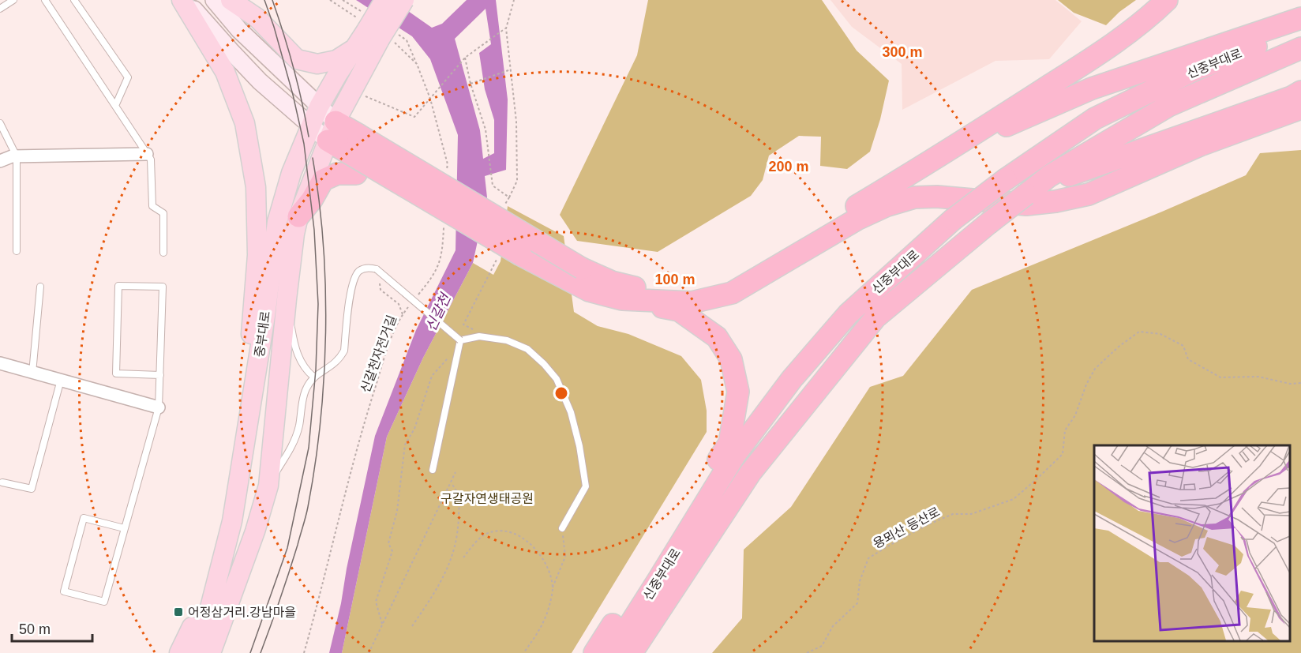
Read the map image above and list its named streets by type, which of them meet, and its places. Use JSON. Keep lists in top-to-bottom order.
{
  "streets": {
    "highway": ["신중부대로"],
    "main road": ["중부대로"],
    "path": ["신갈천자전거길", "용뫼산 등산로"]
  },
  "water": ["신갈천"],
  "parks": ["구갈자연생태공원"],
  "places": {
    "transit": ["어정삼거리.강남마을"]
  },
  "scale_bar": "50 m",
  "rings": ["300 m", "200 m", "100 m"]
}
